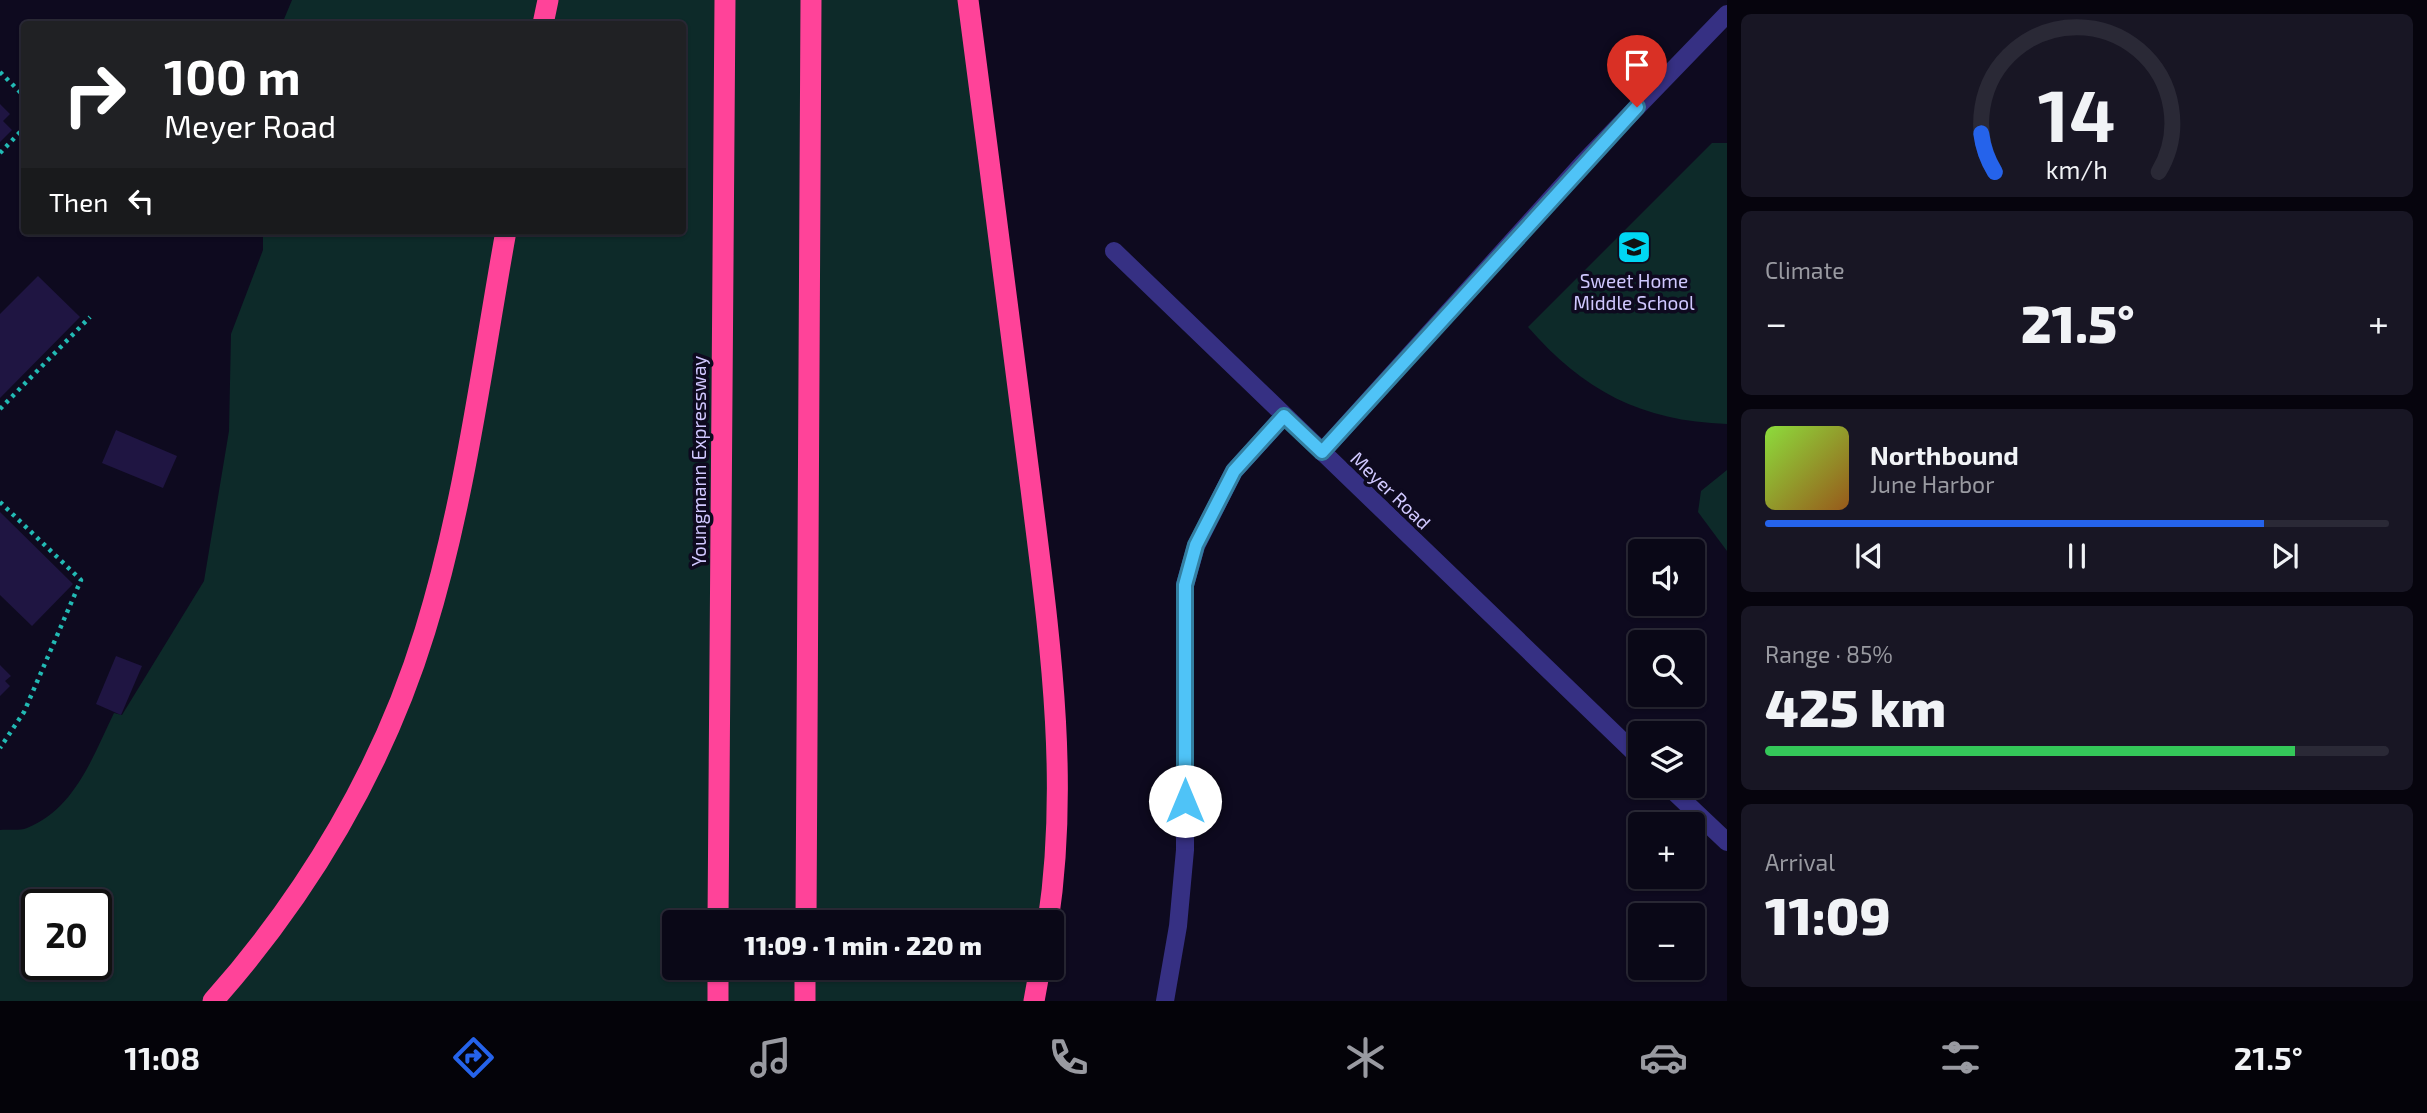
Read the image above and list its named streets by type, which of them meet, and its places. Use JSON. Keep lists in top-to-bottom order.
{
  "streets": {
    "highway": ["Youngmann Expressway"],
    "street": ["Meyer Road"]
  },
  "places": {
    "school or university": ["Sweet Home Middle School"]
  },
  "page": {
    "turn": ["100 m", "Meyer Road"],
    "then": "Then",
    "tile": [
      "Climate",
      ["Range · 85%", "425 km"],
      ["Arrival", "11:09"]
    ],
    "heat": ["−", "21.5°", "+"],
    "song": ["Northbound", "June Harbor"],
    "map_buttons": ["+", "−"],
    "limit": "20",
    "trip": "11:09 · 1 min · 220 m",
    "tabs": ["11:08", "21.5°"],
    "gauge": ["14", "km/h"]
  }
}
